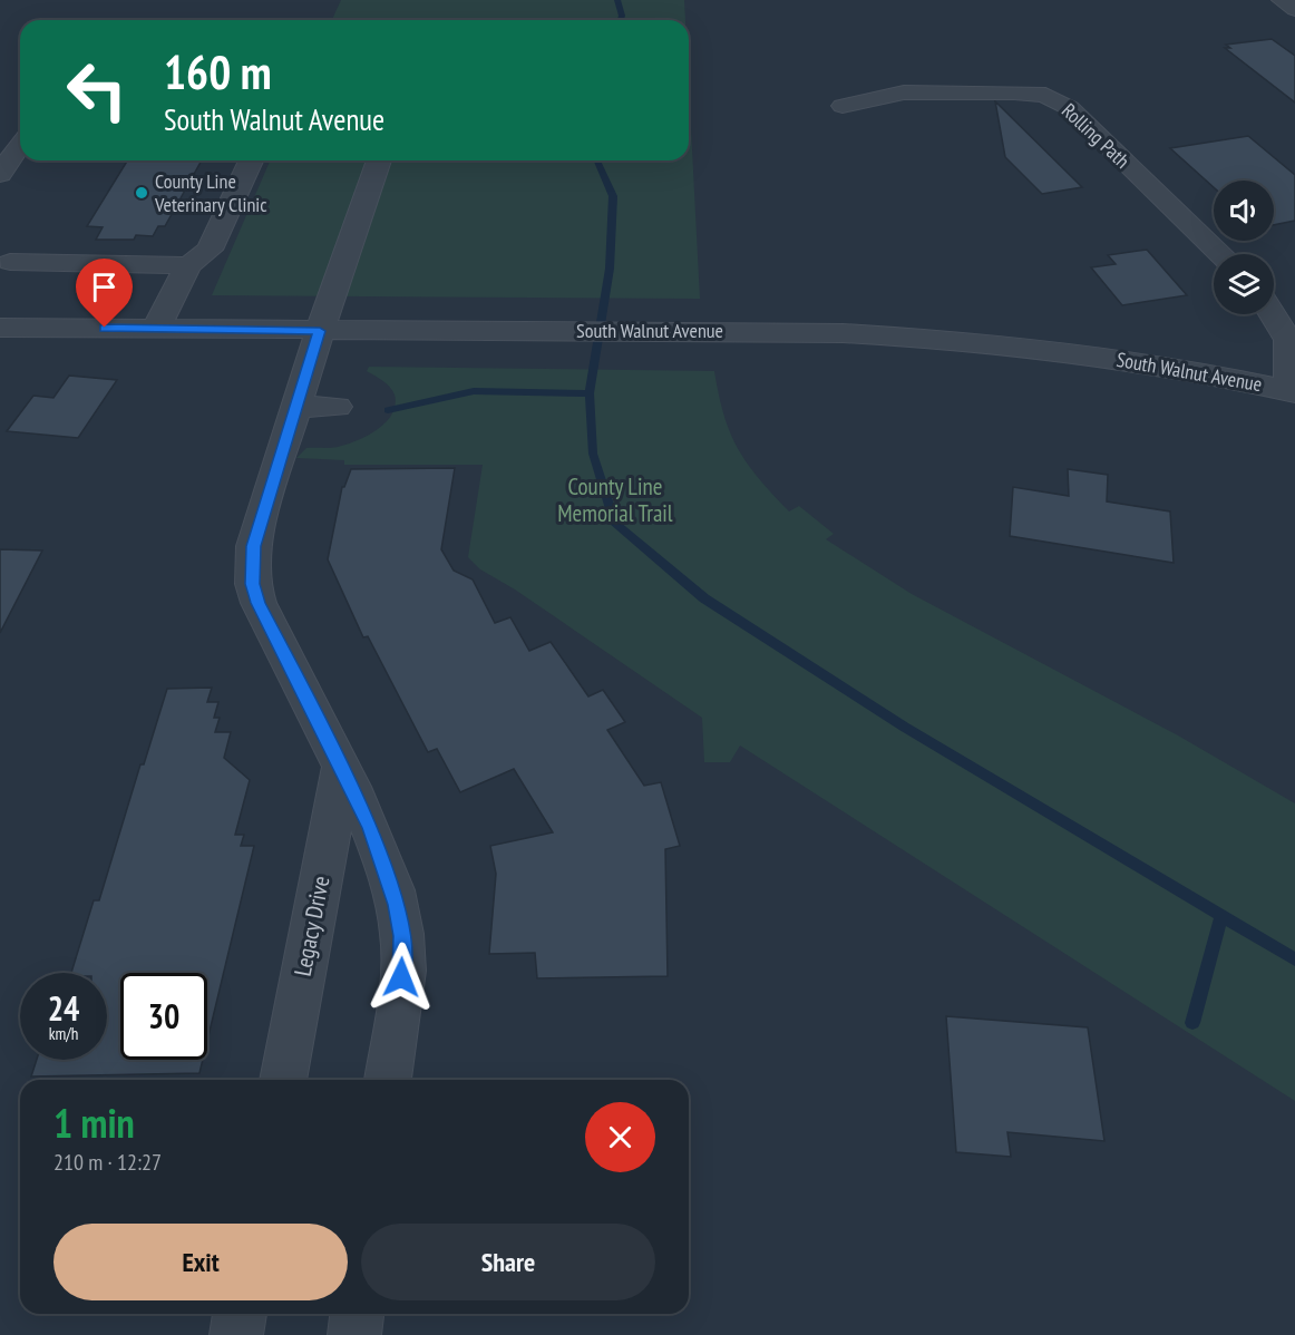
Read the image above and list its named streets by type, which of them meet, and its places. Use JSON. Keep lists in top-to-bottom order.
{
  "streets": {
    "street": ["Rolling Path", "South Walnut Avenue", "Legacy Drive"]
  },
  "parks": ["County Line Memorial Trail"],
  "places": ["County Line Veterinary Clinic"],
  "page": {
    "turn": ["160 m", "South Walnut Avenue"],
    "speed": "24 km/h",
    "limit": "30",
    "heading": ["1 min", "210 m · 12:27"],
    "buttons": ["Exit", "Share"]
  }
}
